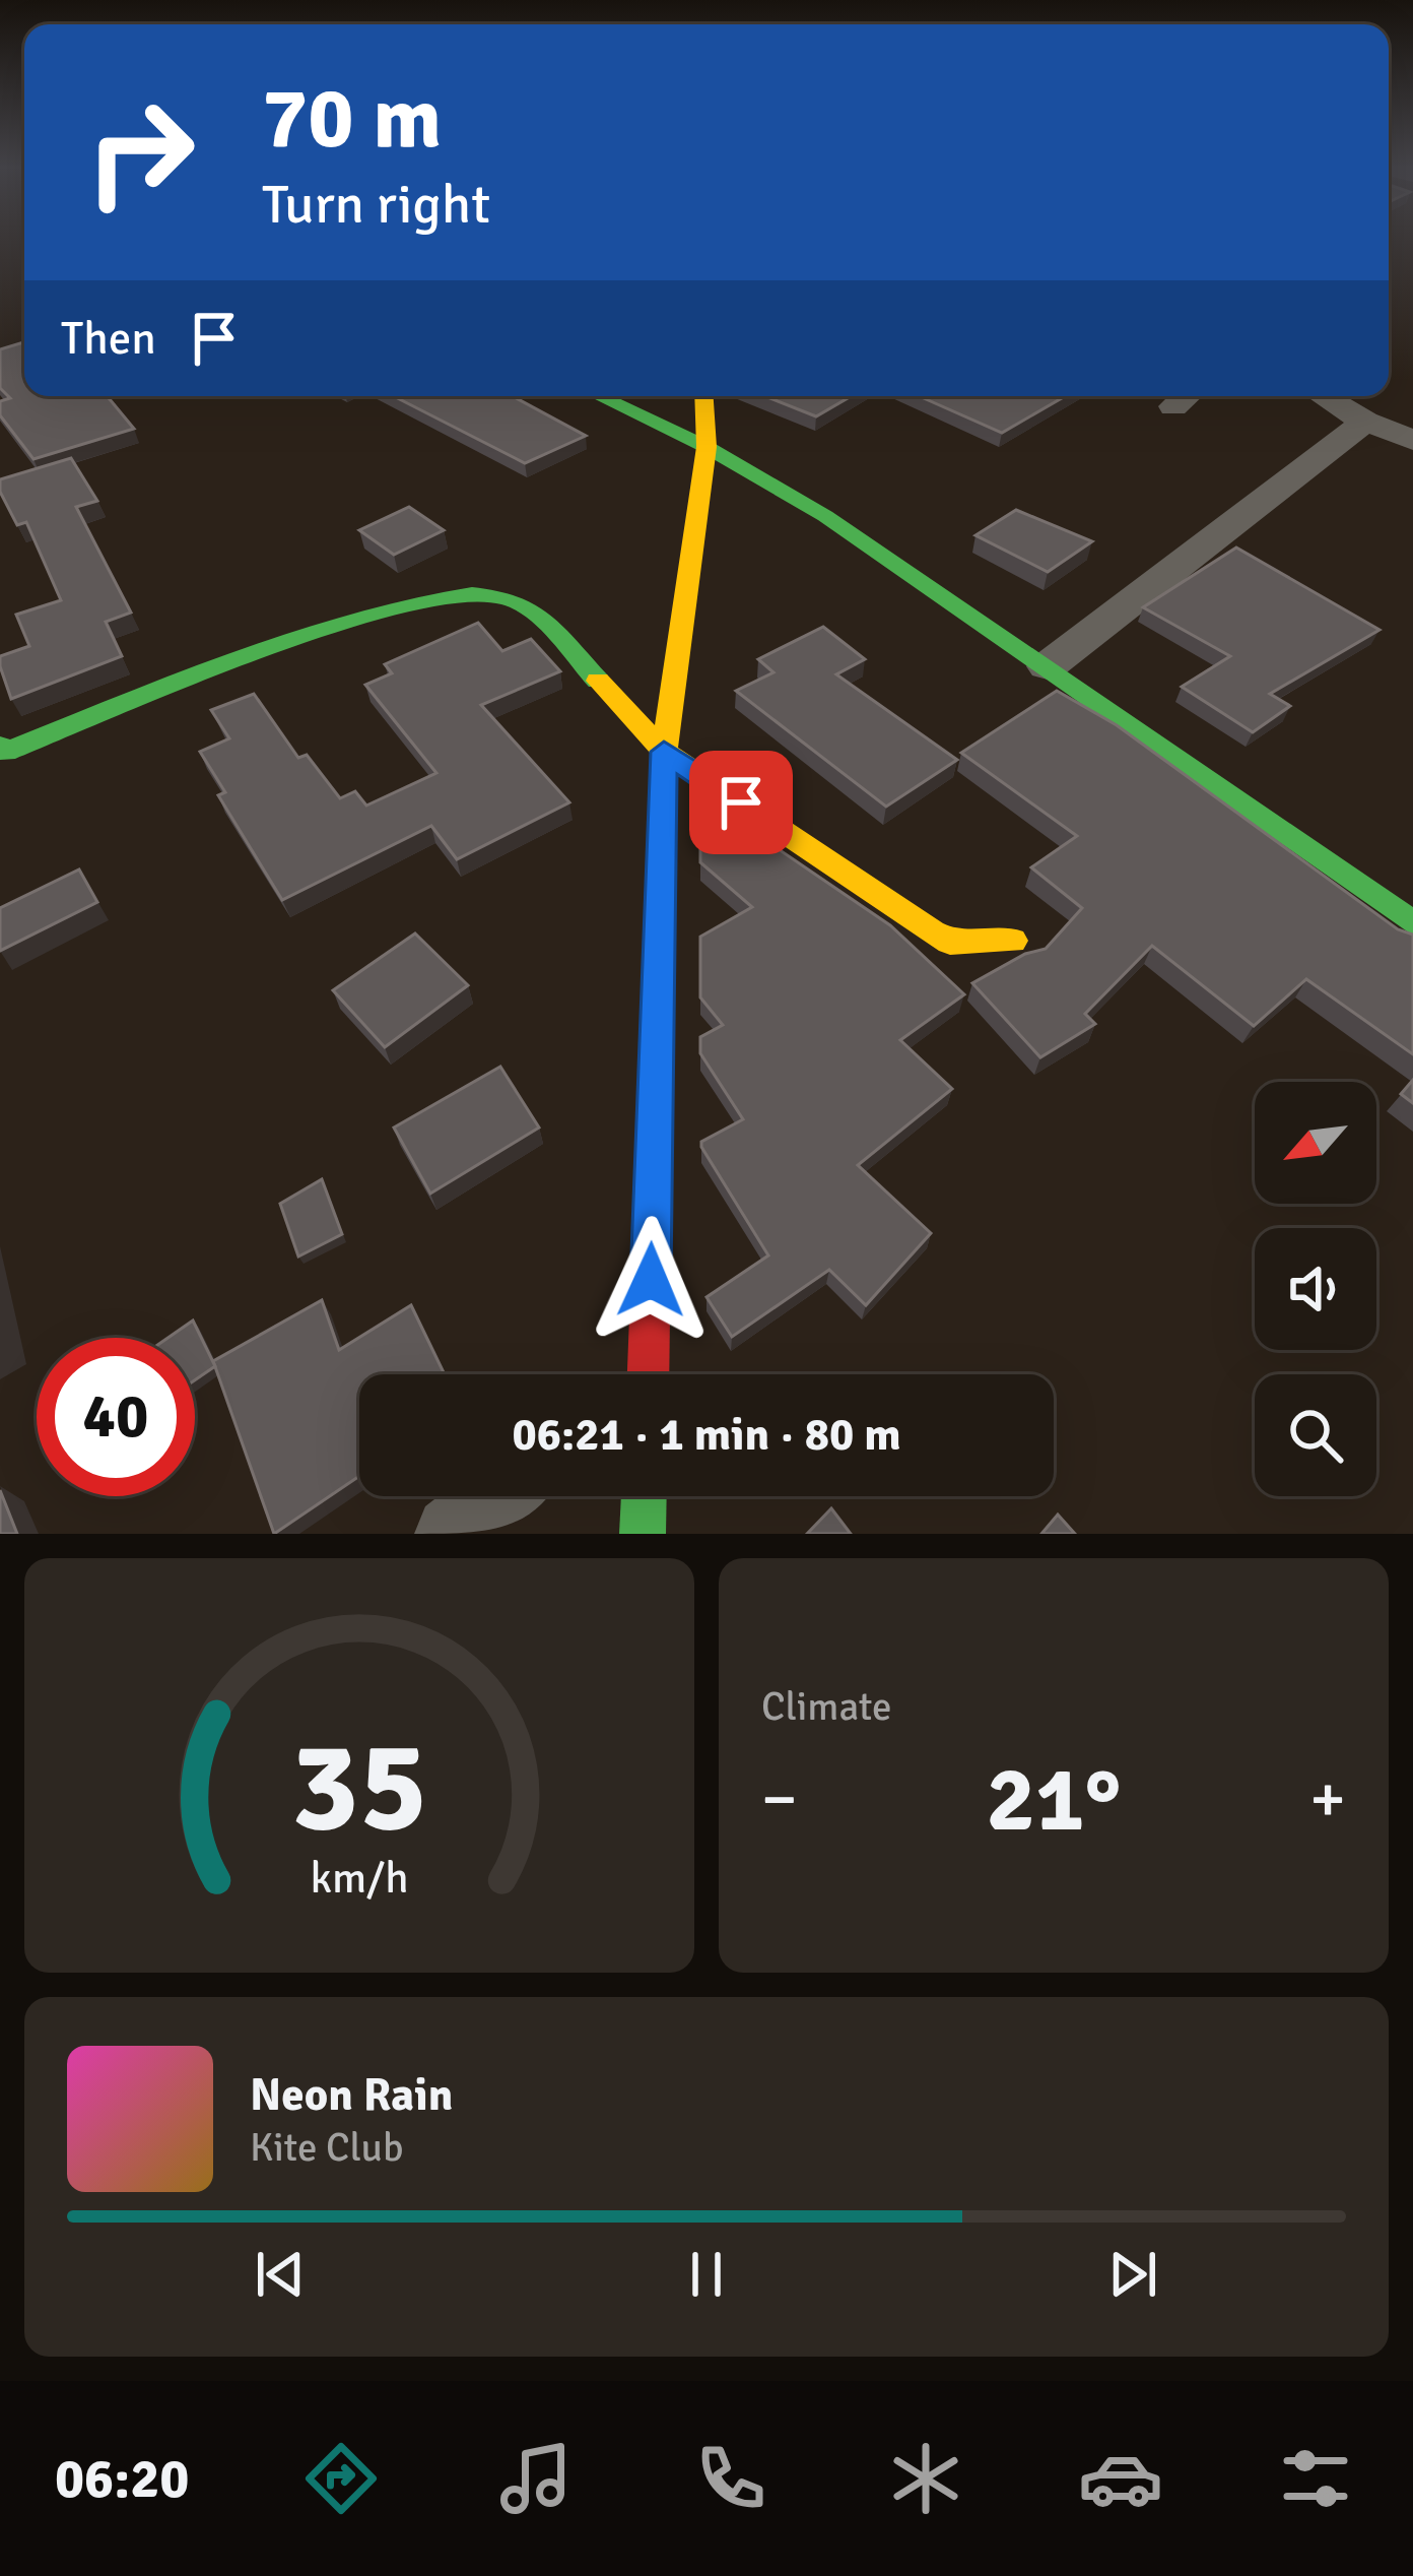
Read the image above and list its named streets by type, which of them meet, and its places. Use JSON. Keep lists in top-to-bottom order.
{
  "north": "bottom left",
  "page": {
    "turn": ["70 m", "Turn right"],
    "then": "Then",
    "limit": "40",
    "trip": "06:21 · 1 min · 80 m",
    "tile": "Climate",
    "heat": ["−", "21°", "+"],
    "song": ["Neon Rain", "Kite Club"],
    "tabs": "06:20",
    "gauge": ["35", "km/h"]
  }
}
